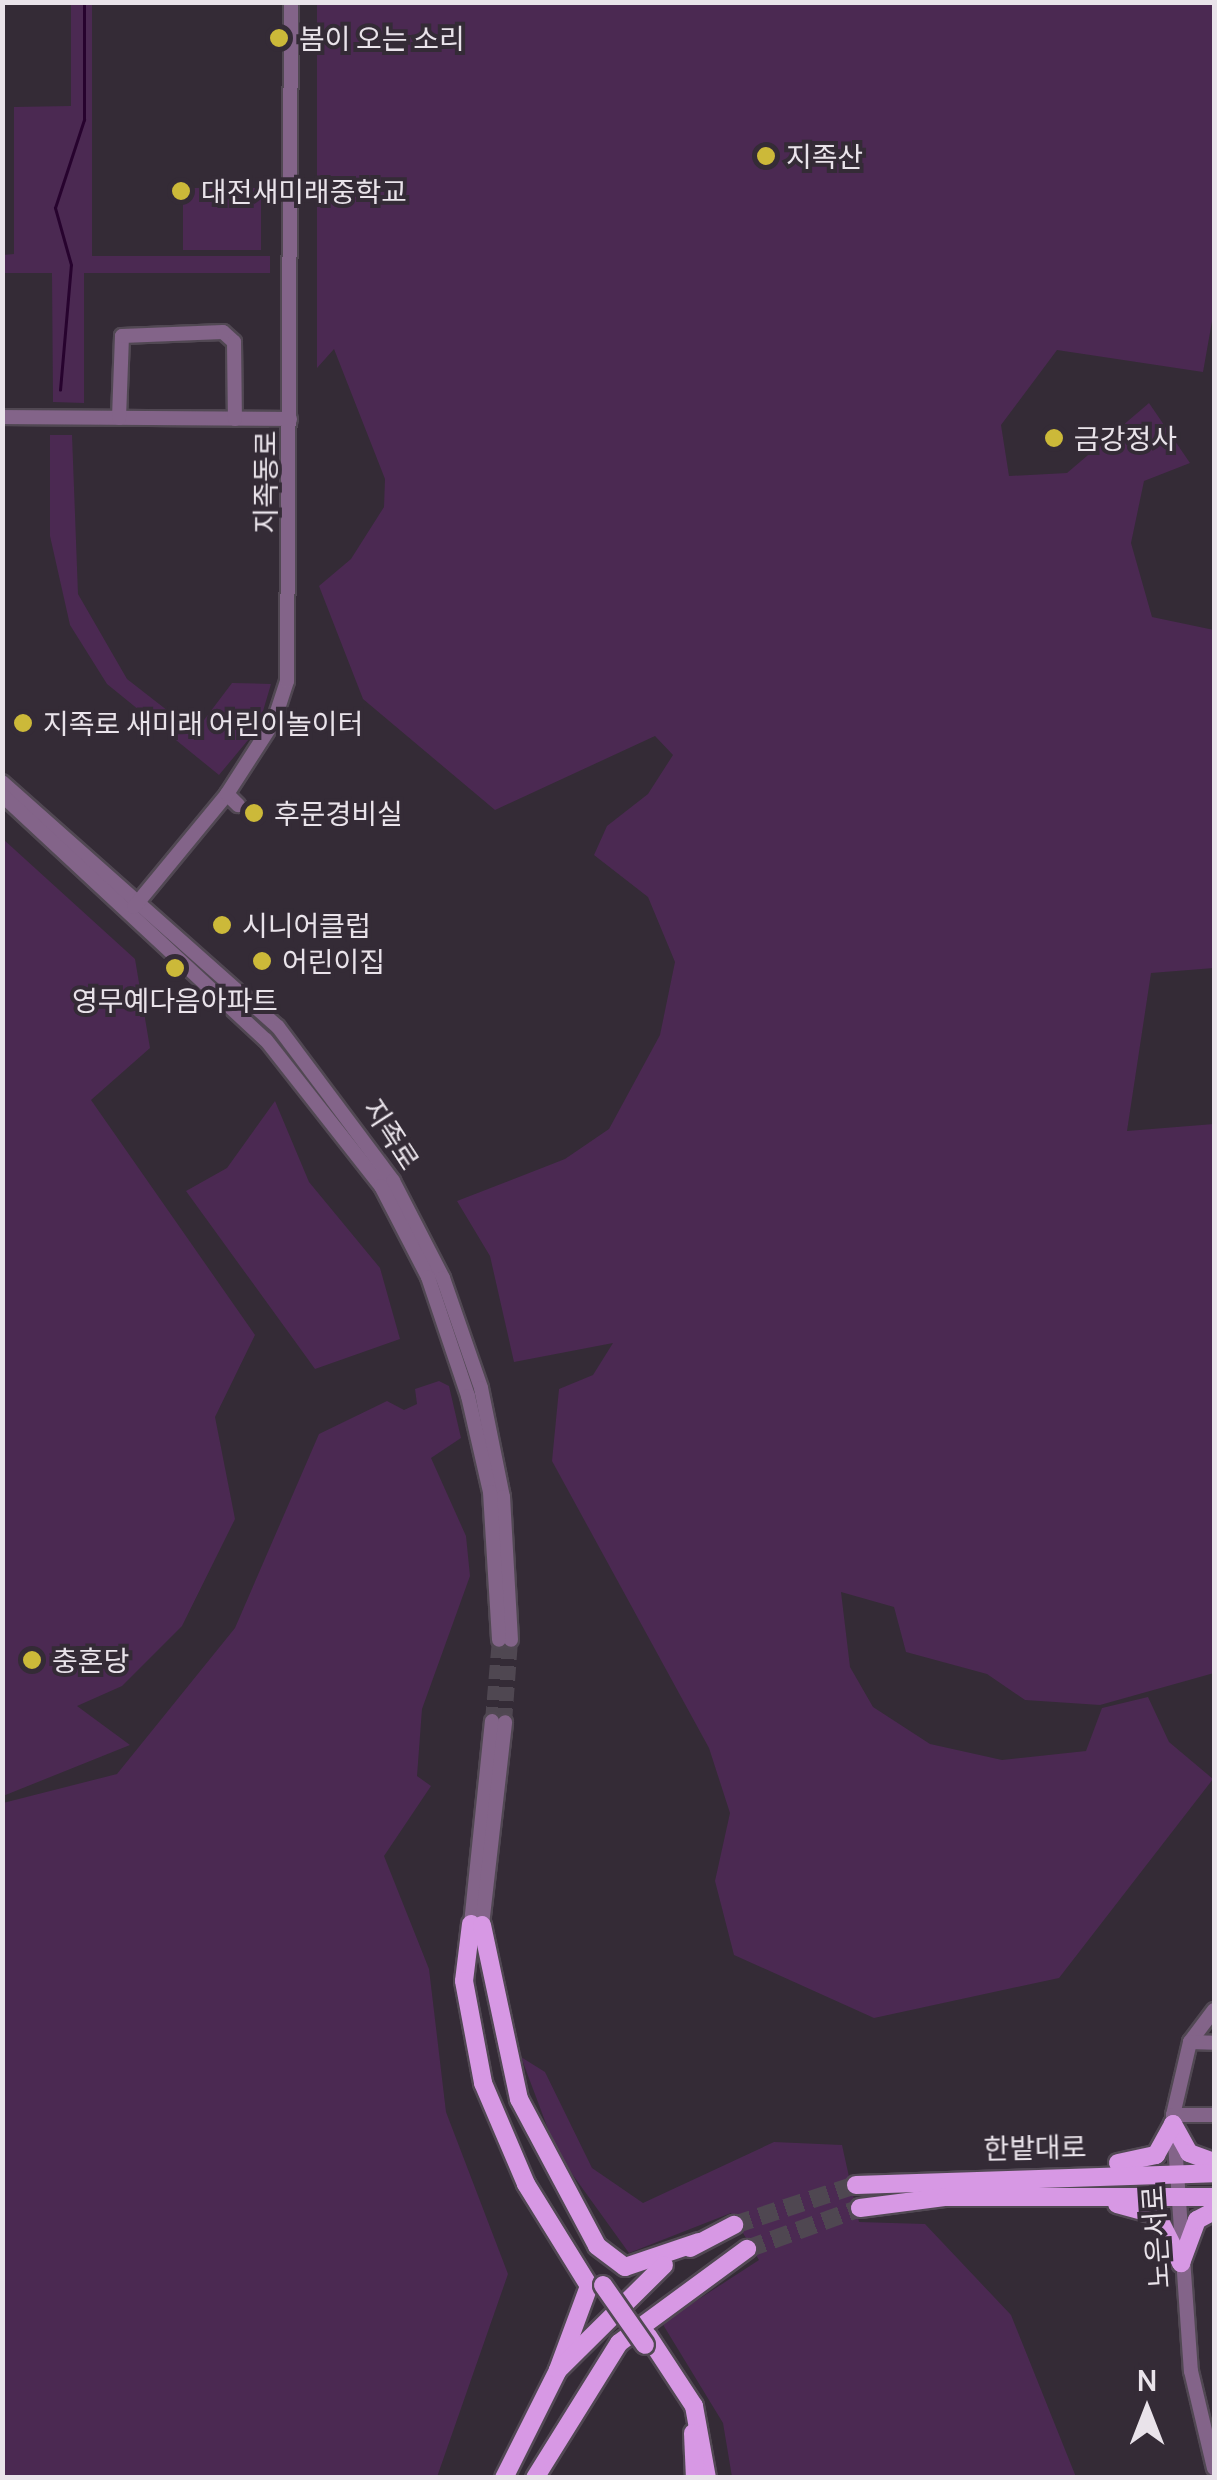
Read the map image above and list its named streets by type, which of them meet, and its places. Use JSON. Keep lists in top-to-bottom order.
{
  "streets": {
    "main road": ["한밭대로"],
    "street": ["지족동로", "지족로", "노은서로"]
  },
  "crossings": [
    ["지족동로", "지족로"],
    ["한밭대로", "노은서로"]
  ],
  "places": [
    "봄이 오는 소리",
    "지족산",
    "대전새미래중학교",
    "금강정사",
    "지족로 새미래 어린이놀이터",
    "후문경비실",
    "시니어클럽",
    "어린이집",
    "영무예다음아파트",
    "충혼당"
  ],
  "north": "top"
}
